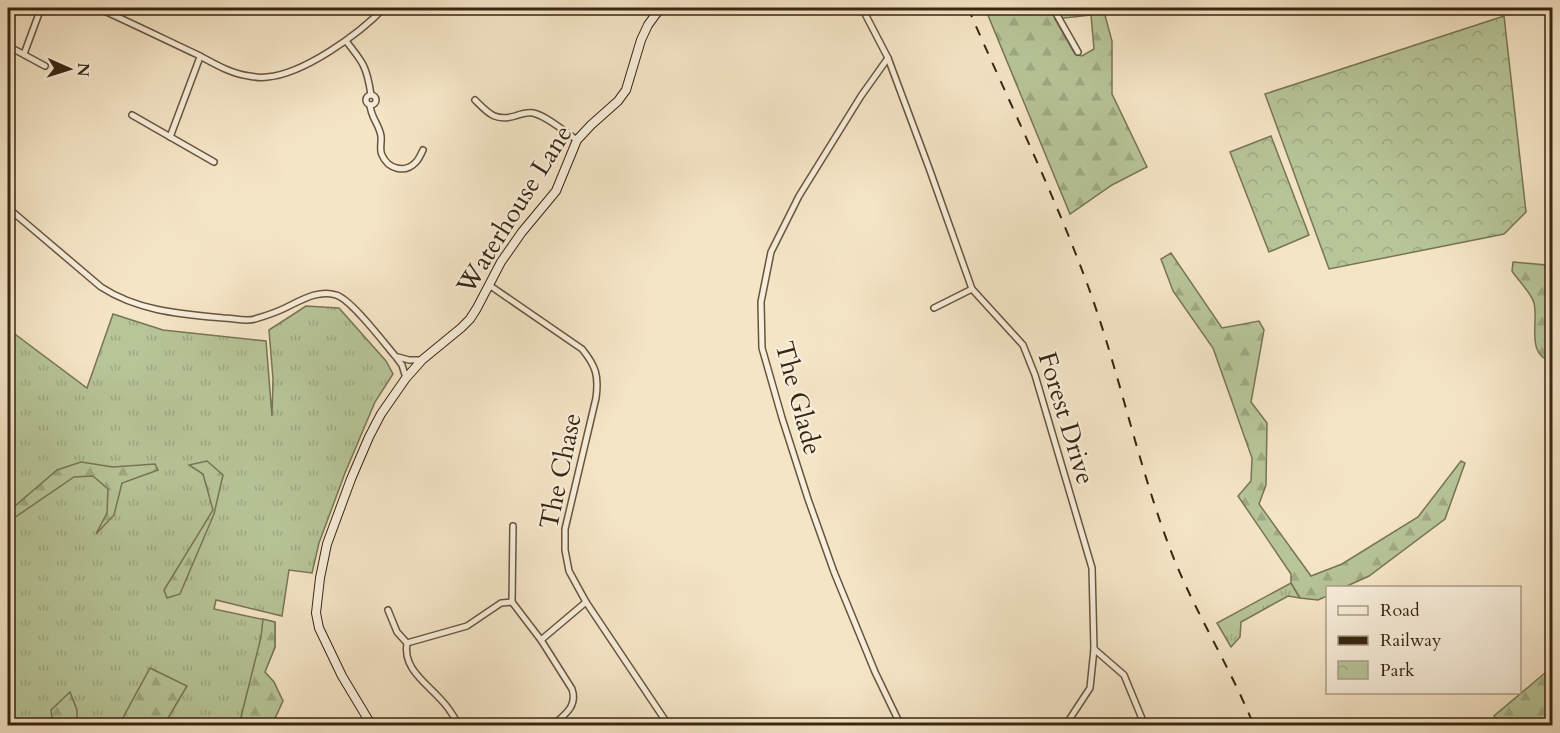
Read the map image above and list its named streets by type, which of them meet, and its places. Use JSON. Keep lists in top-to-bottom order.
{
  "streets": {
    "main road": ["Waterhouse Lane"],
    "street": ["The Glade", "Forest Drive", "The Chase"]
  },
  "crossings": [
    ["Waterhouse Lane", "The Chase"],
    ["The Glade", "Forest Drive"]
  ],
  "legend": ["Road", "Railway", "Park"],
  "north": "right"
}
